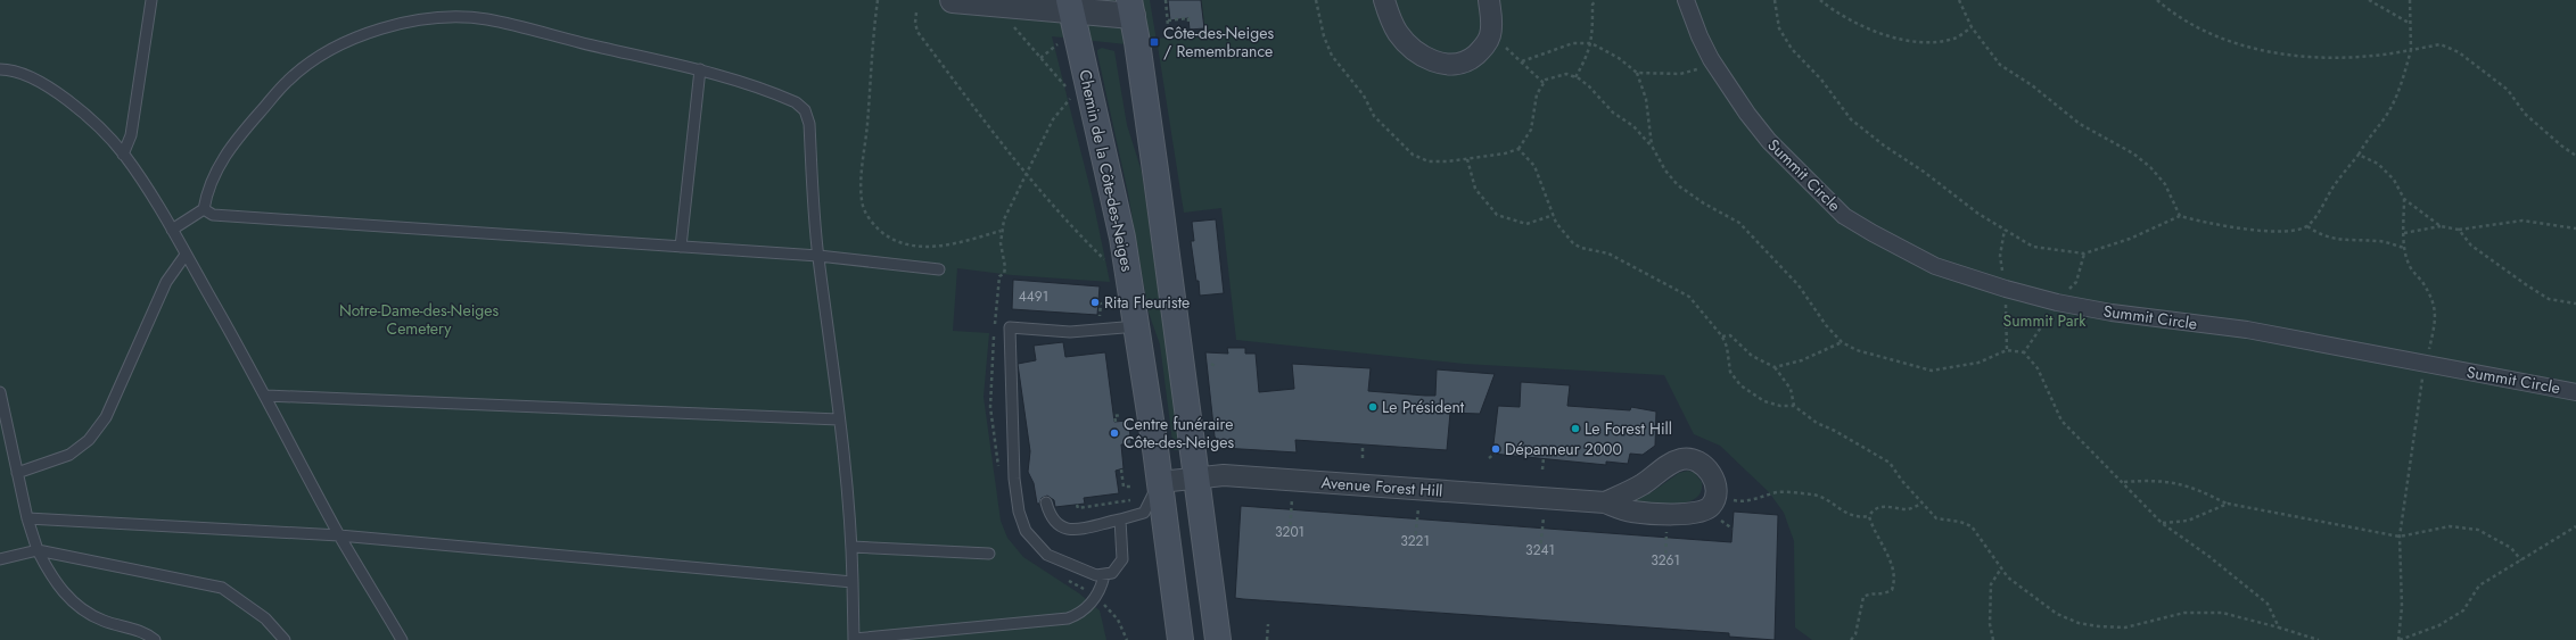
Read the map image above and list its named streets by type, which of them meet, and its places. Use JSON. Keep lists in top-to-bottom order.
{
  "streets": {
    "main road": ["Chemin de la Côte-des-Neiges"],
    "street": ["Summit Circle", "Avenue Forest Hill"]
  },
  "crossings": [
    ["Chemin de la Côte-des-Neiges", "Avenue Forest Hill"]
  ],
  "parks": ["Notre-Dame-des-Neiges Cemetery", "Summit Park"],
  "places": {
    "transit": ["Côte-des-Neiges / Remembrance"],
    "other": [
      "Rita Fleuriste",
      "Le Président",
      "Le Forest Hill",
      "Centre funéraire Côte-des-Neiges",
      "Dépanneur 2000"
    ]
  },
  "house_numbers": [
    "4491",
    "3201",
    "3221",
    "3241",
    "3261"
  ]
}
